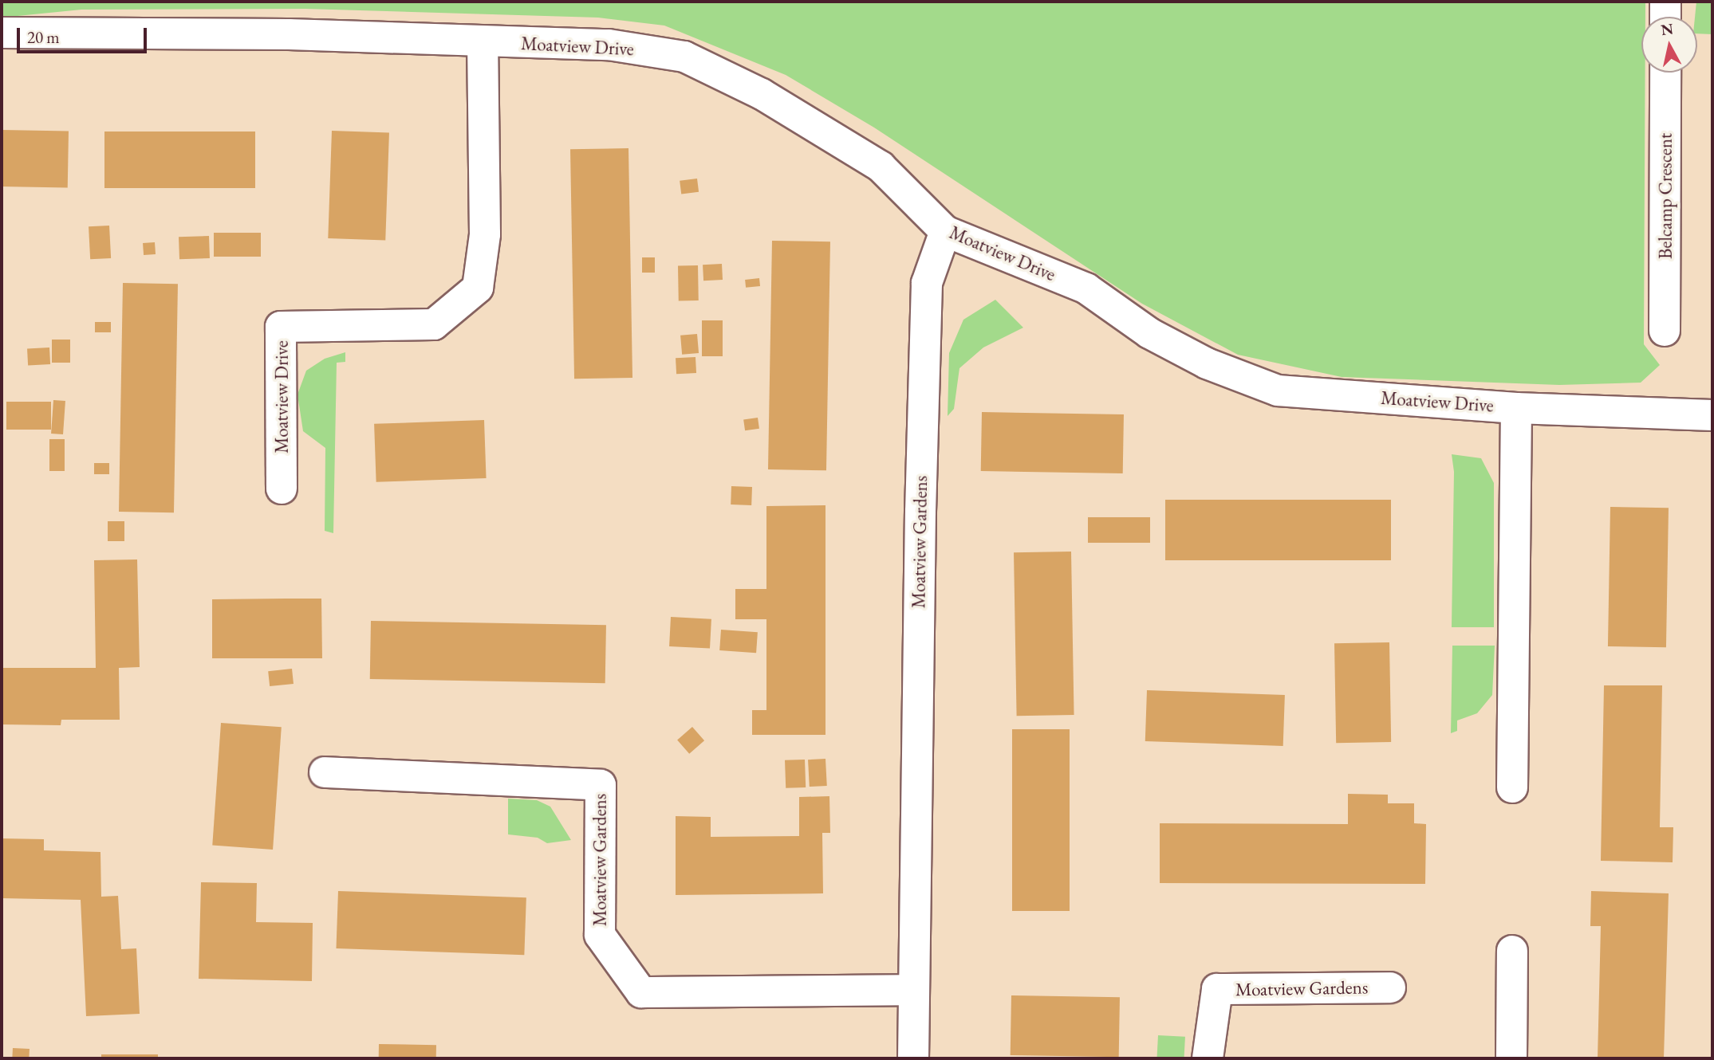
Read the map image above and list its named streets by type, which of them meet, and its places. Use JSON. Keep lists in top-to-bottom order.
{
  "streets": {
    "street": ["Moatview Drive", "Belcamp Crescent", "Moatview Gardens"]
  },
  "crossings": [
    ["Moatview Drive", "Moatview Gardens"]
  ],
  "scale_bar": "20 m",
  "north": "top"
}
